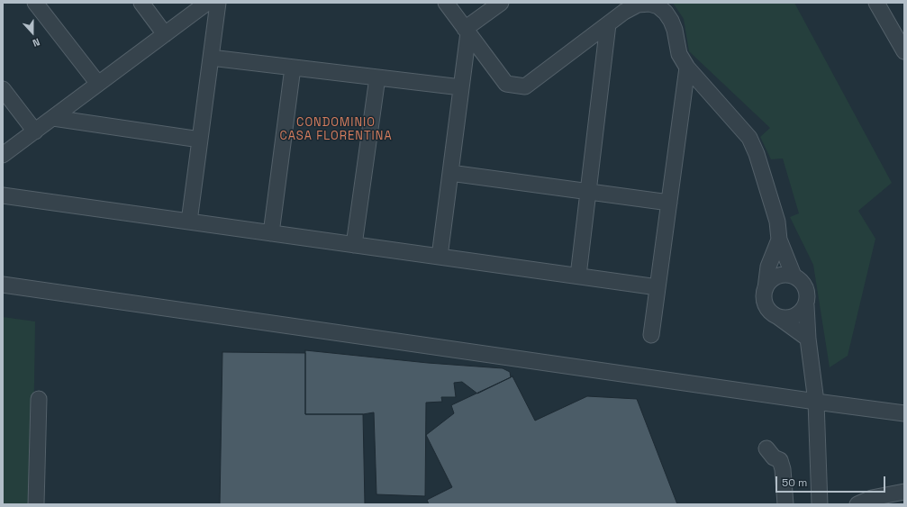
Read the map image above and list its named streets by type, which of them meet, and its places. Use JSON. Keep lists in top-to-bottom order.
{
  "districts": ["CONDOMINIO CASA FLORENTINA"],
  "scale_bar": "50 m",
  "north": "bottom"
}
